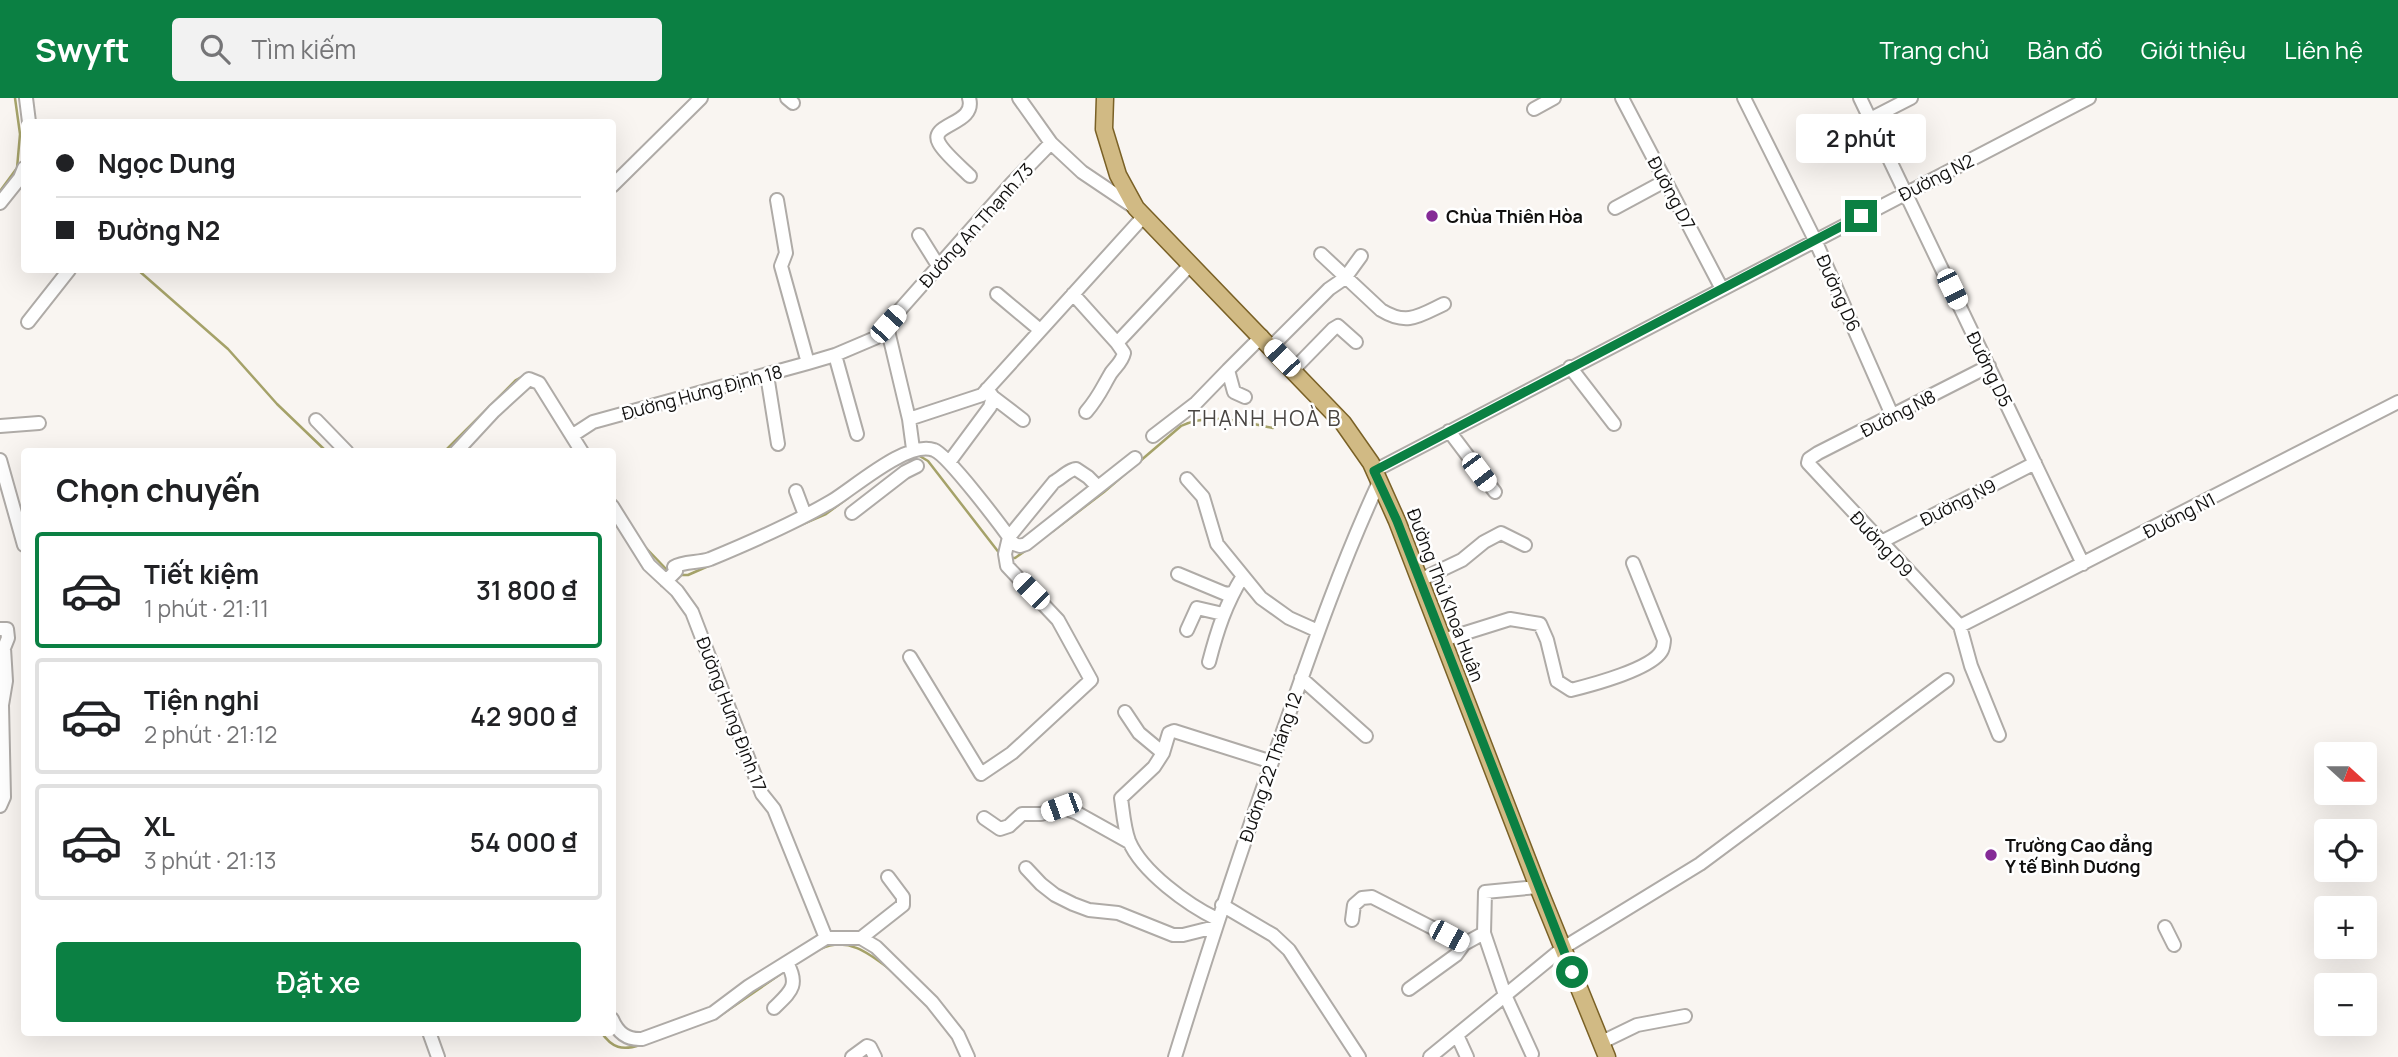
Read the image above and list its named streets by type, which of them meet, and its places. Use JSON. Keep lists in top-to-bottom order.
{
  "streets": {
    "main road": ["Đường Thủ Khoa Huân"],
    "street": [
      "Đường N2",
      "Đường D7",
      "Đường An Thạnh 73",
      "Đường D6",
      "Đường D5",
      "Đường Hưng Định 18",
      "Đường N8",
      "Đường N9",
      "Đường N1",
      "Đường D9",
      "Đường Hưng Định 17",
      "Đường 22 Tháng 12"
    ]
  },
  "crossings": [
    ["Đường N2", "Đường D7"],
    ["Đường N2", "Đường D6"],
    ["Đường N2", "Đường D5"],
    ["Đường N2", "Đường Thủ Khoa Huân"],
    ["Đường N2", "Đường 22 Tháng 12"],
    ["Đường An Thạnh 73", "Đường Hưng Định 18"],
    ["Đường D6", "Đường N8"],
    ["Đường D5", "Đường N8"],
    ["Đường D5", "Đường N9"],
    ["Đường D5", "Đường N1"],
    ["Đường N8", "Đường D9"],
    ["Đường N9", "Đường D9"],
    ["Đường N1", "Đường D9"],
    ["Đường Thủ Khoa Huân", "Đường 22 Tháng 12"]
  ],
  "districts": ["THẠNH HOÀ B"],
  "places": ["Chùa Thiên Hòa", "Trường Cao đẳng Y tế Bình Dương"],
  "north": "right",
  "page": {
    "header": "Swyft",
    "search": "Tìm kiếm",
    "nav": [
      "Trang chủ",
      "Bản đồ",
      "Giới thiệu",
      "Liên hệ"
    ],
    "bubble": "2 phút",
    "banner": ["Ngọc Dung", "Đường N2"],
    "heading": "Chọn chuyến",
    "list": [
      {
        "name": "Tiết kiệm",
        "note": "1 phút · 21:11",
        "value": "31 800 ₫"
      },
      {
        "name": "Tiện nghi",
        "note": "2 phút · 21:12",
        "value": "42 900 ₫"
      },
      {
        "name": "XL",
        "note": "3 phút · 21:13",
        "value": "54 000 ₫"
      }
    ],
    "map_buttons": ["+", "−"],
    "buttons": "Đặt xe"
  }
}
